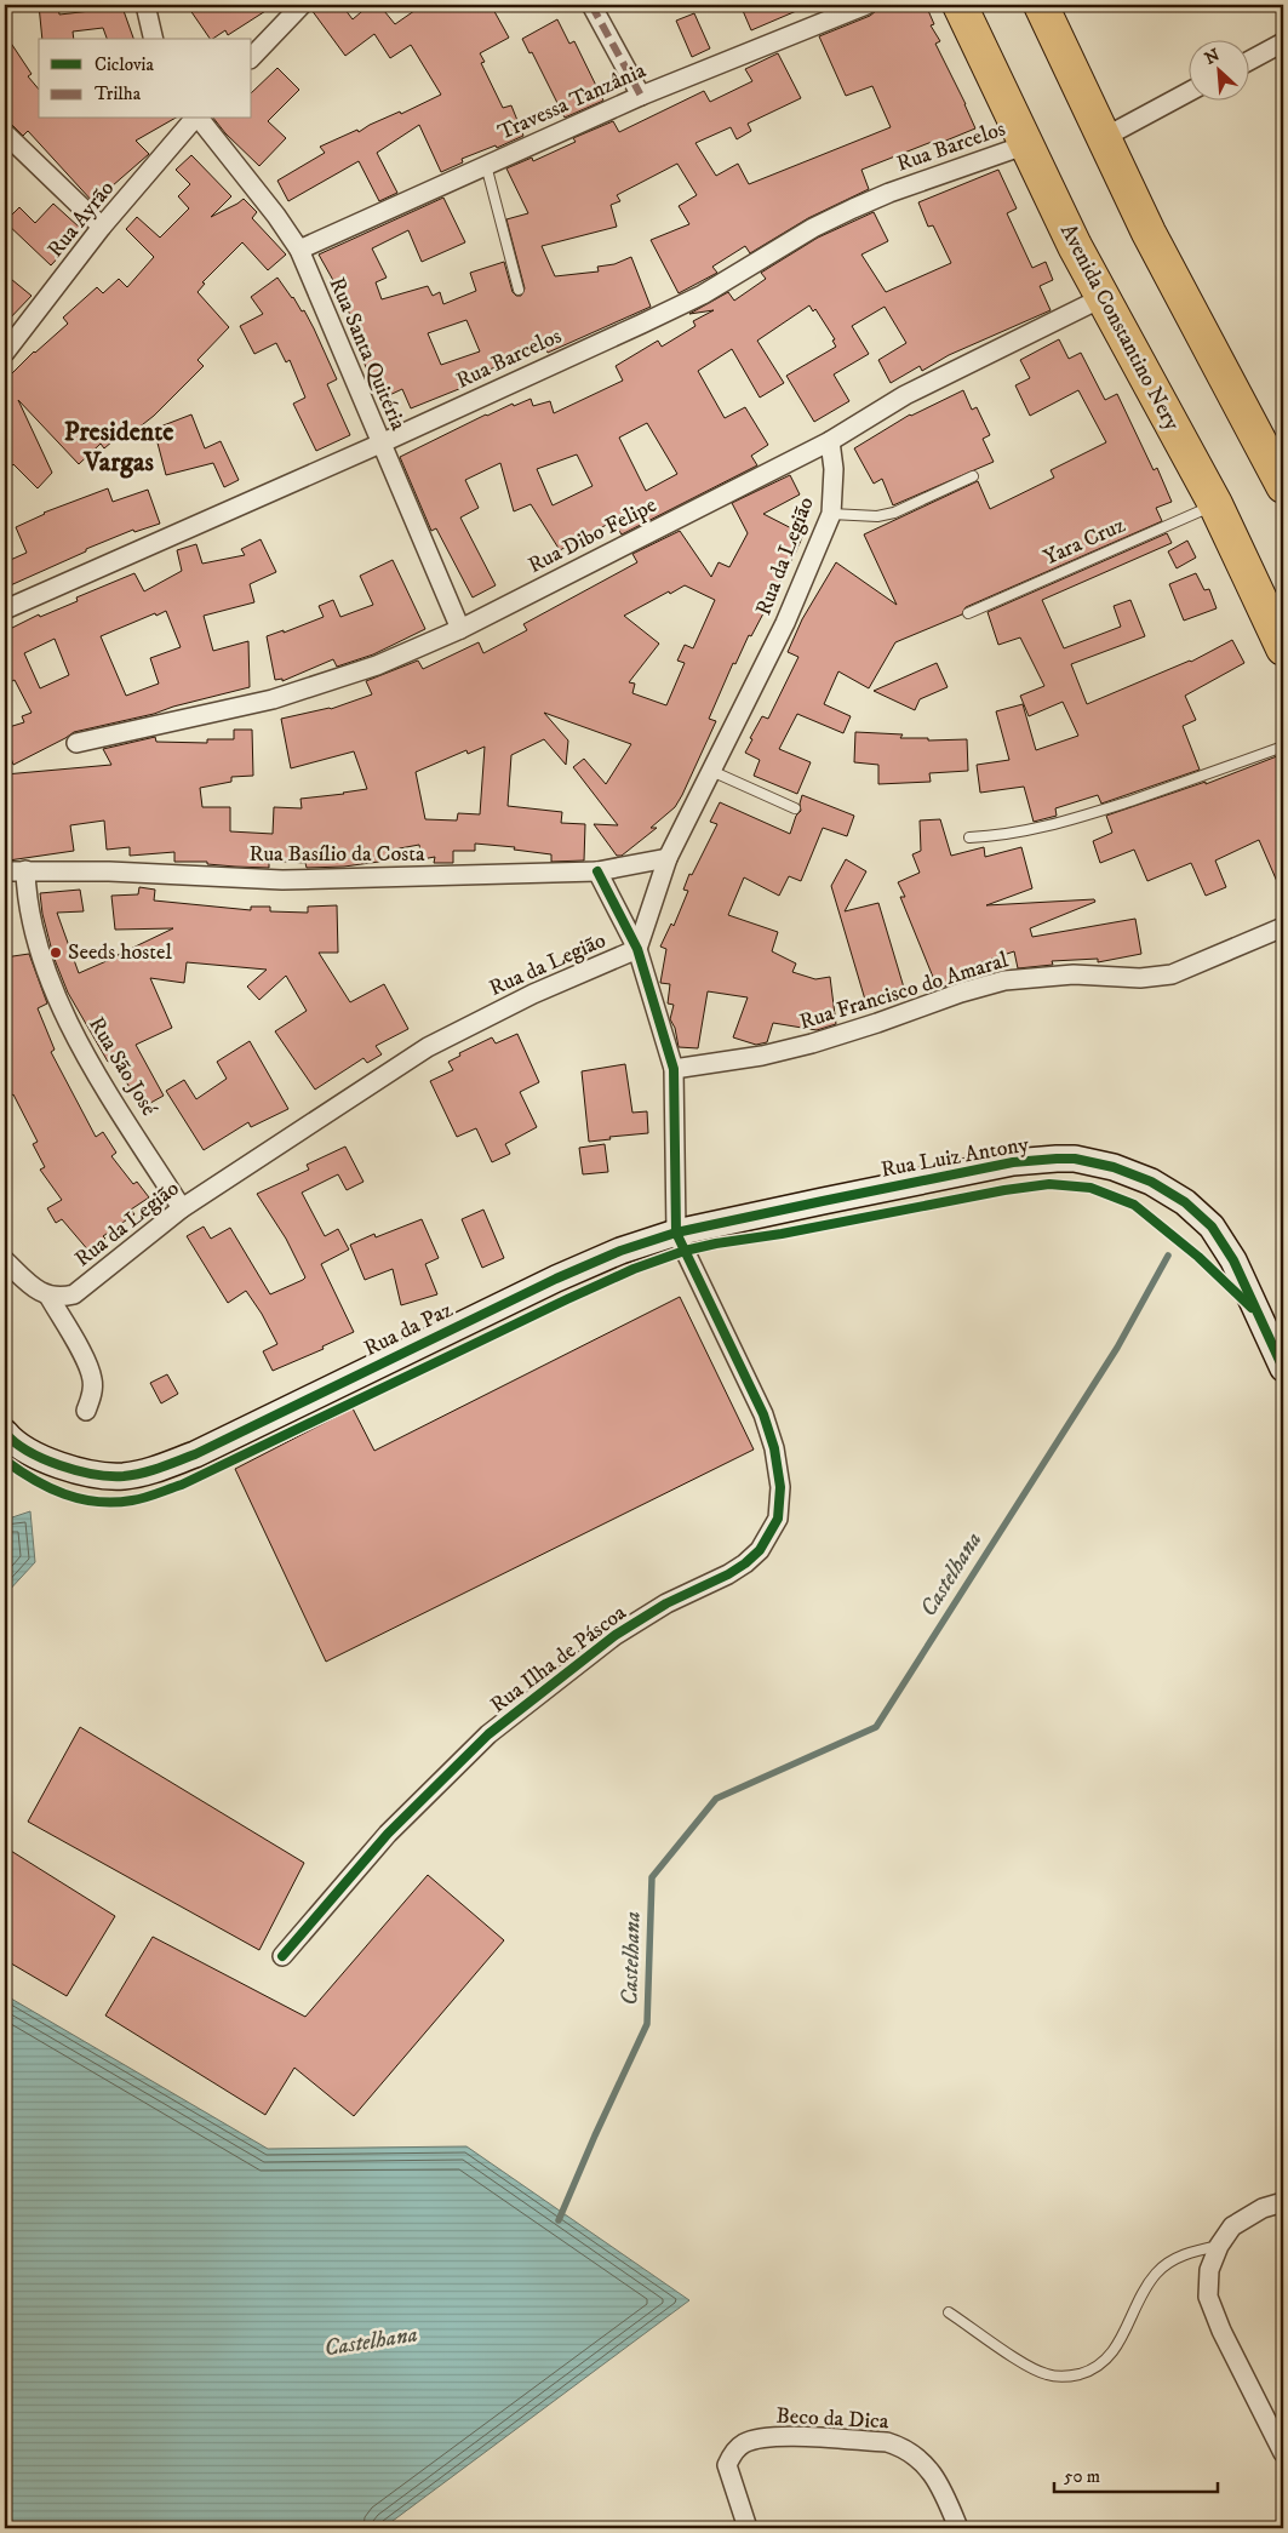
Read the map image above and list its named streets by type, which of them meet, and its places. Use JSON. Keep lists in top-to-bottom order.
{
  "streets": {
    "highway": ["Avenida Constantino Nery"],
    "street": [
      "Travessa Tanzânia",
      "Rua Barcelos",
      "Rua Ayrão",
      "Rua Santa Quitéria",
      "Rua Dibo Felipe",
      "Rua da Legião",
      "Rua Basílio da Costa",
      "Rua Francisco do Amaral",
      "Rua São José",
      "Rua Luiz Antony",
      "Rua da Paz",
      "Rua Ilha de Páscoa",
      "Beco da Dica"
    ],
    "lane": ["Yara Cruz"]
  },
  "crossings": [
    ["Travessa Tanzânia", "Rua Santa Quitéria"],
    ["Rua Barcelos", "Avenida Constantino Nery"],
    ["Rua Barcelos", "Rua Santa Quitéria"],
    ["Avenida Constantino Nery", "Rua Dibo Felipe"],
    ["Avenida Constantino Nery", "Yara Cruz"],
    ["Rua Santa Quitéria", "Rua Dibo Felipe"],
    ["Rua Dibo Felipe", "Rua da Legião"],
    ["Rua da Legião", "Rua Basílio da Costa"],
    ["Rua da Legião", "Rua São José"],
    ["Rua da Legião", "Rua Ilha de Páscoa"],
    ["Rua Basílio da Costa", "Rua São José"],
    ["Rua Basílio da Costa", "Rua Ilha de Páscoa"],
    ["Rua Francisco do Amaral", "Rua Ilha de Páscoa"],
    ["Rua Luiz Antony", "Rua da Paz"],
    ["Rua Luiz Antony", "Rua Ilha de Páscoa"],
    ["Rua da Paz", "Rua Ilha de Páscoa"]
  ],
  "districts": ["Presidente Vargas"],
  "water": ["Castelhana"],
  "places": ["Seeds hostel"],
  "legend": ["Ciclovia", "Trilha"],
  "scale_bar": "50 m",
  "north": "top left"
}
